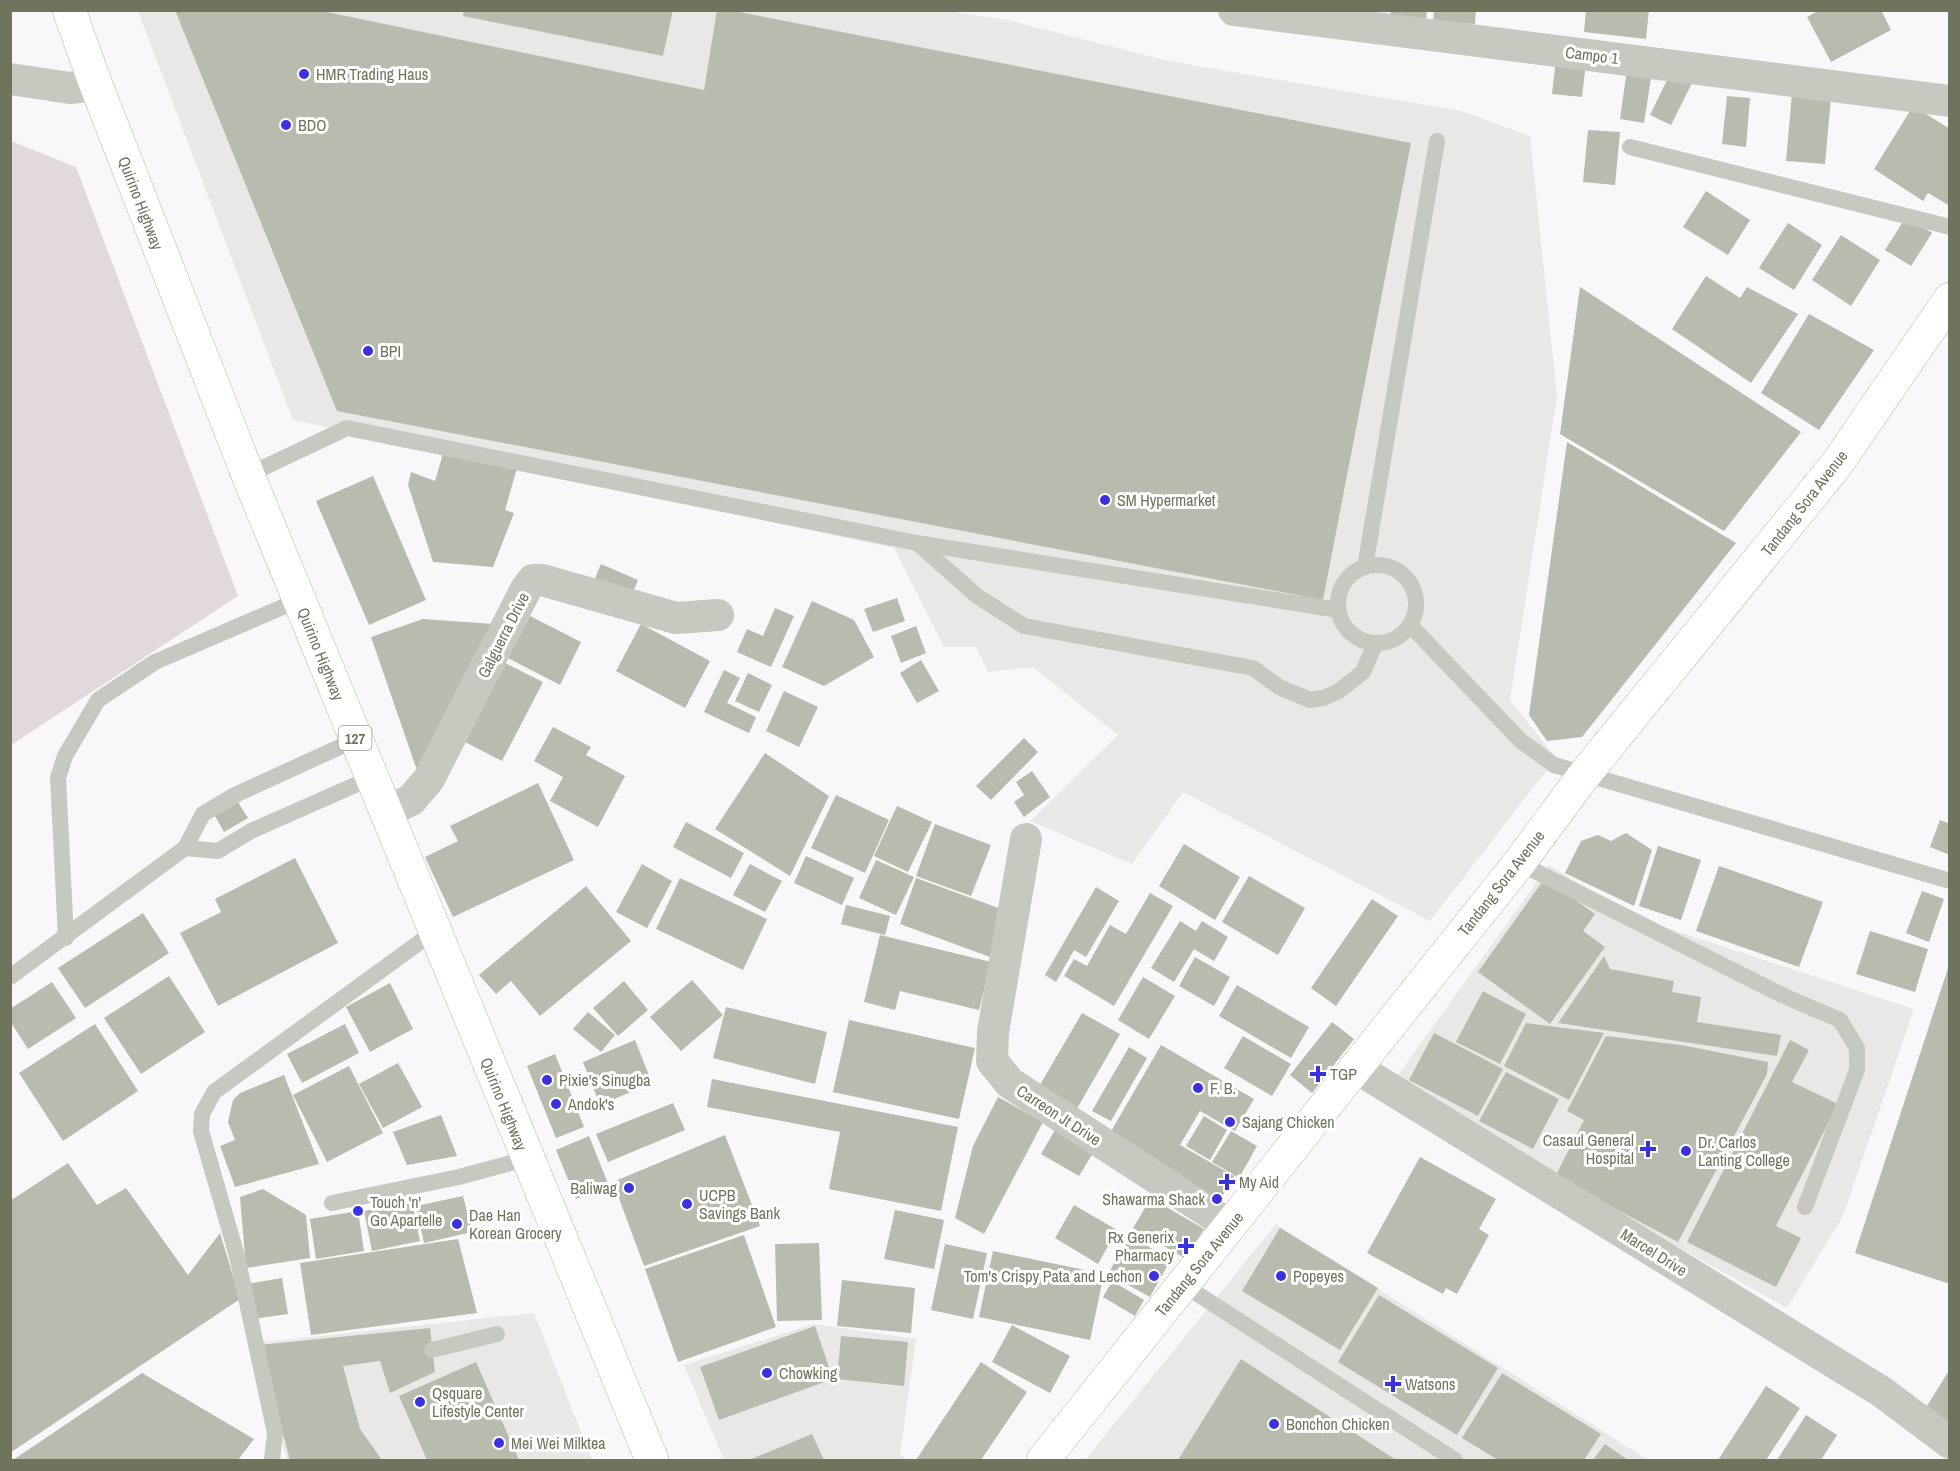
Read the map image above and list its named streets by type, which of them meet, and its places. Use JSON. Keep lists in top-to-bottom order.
{
  "streets": {
    "main road": ["Quirino Highway", "Tandang Sora Avenue", "127"],
    "street": [
      "Campo 1",
      "Galguerra Drive",
      "Carreon Jt Drive",
      "Marcel Drive"
    ]
  },
  "crossings": [
    ["Quirino Highway", "Galguerra Drive"],
    ["Tandang Sora Avenue", "Carreon Jt Drive"],
    ["Tandang Sora Avenue", "Marcel Drive"]
  ],
  "places": {
    "other": [
      "HMR Trading Haus",
      "BDO",
      "BPI",
      "SM Hypermarket",
      "Pixie's Sinugba",
      "F. B.",
      "Andok's",
      "Sajang Chicken",
      "Dr. Carlos Lanting College",
      "Baliwag",
      "Shawarma Shack",
      "UCPB Savings Bank",
      "Touch 'n' Go Apartelle",
      "Dae Han Korean Grocery",
      "Tom's Crispy Pata and Lechon",
      "Popeyes",
      "Chowking",
      "Qsquare Lifestyle Center",
      "Bonchon Chicken",
      "Mei Wei Milktea"
    ],
    "health": [
      "TGP",
      "Casaul General Hospital",
      "My Aid",
      "Rx Generix Pharmacy",
      "Watsons"
    ]
  }
}
